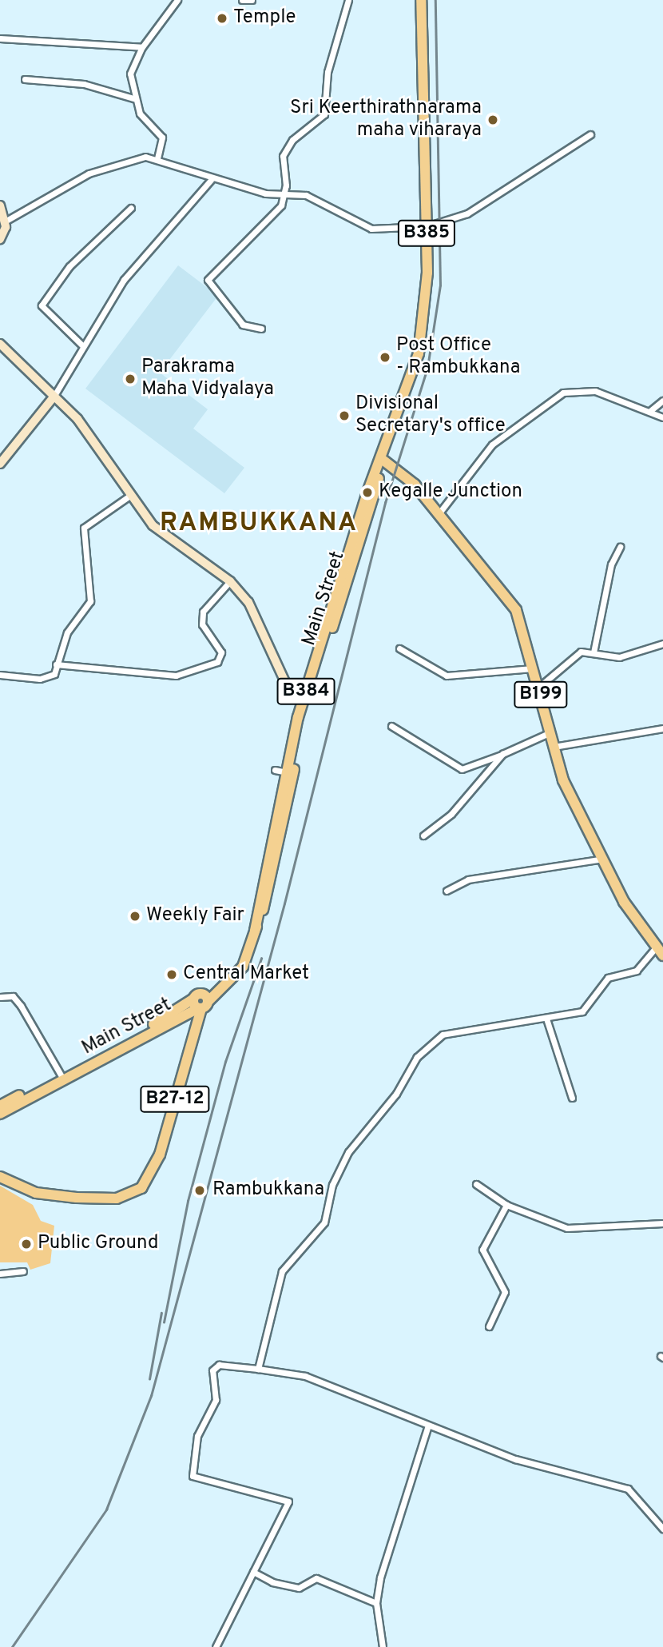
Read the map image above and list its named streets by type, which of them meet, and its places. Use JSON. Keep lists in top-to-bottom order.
{
  "streets": {
    "main road": [
      "B385",
      "Main Street",
      "B384",
      "B199",
      "B27-12"
    ]
  },
  "crossings": [
    ["B385", "Main Street"],
    ["B385", "B199"],
    ["Main Street", "B384"],
    ["Main Street", "B199"],
    ["Main Street", "B27-12"]
  ],
  "districts": ["RAMBUKKANA"],
  "places": [
    "Temple",
    "Sri Keerthirathnarama maha viharaya",
    "Post Office - Rambukkana",
    "Parakrama Maha Vidyalaya",
    "Divisional Secretary's office",
    "Kegalle Junction",
    "Weekly Fair",
    "Central Market",
    "Rambukkana",
    "Public Ground"
  ]
}
